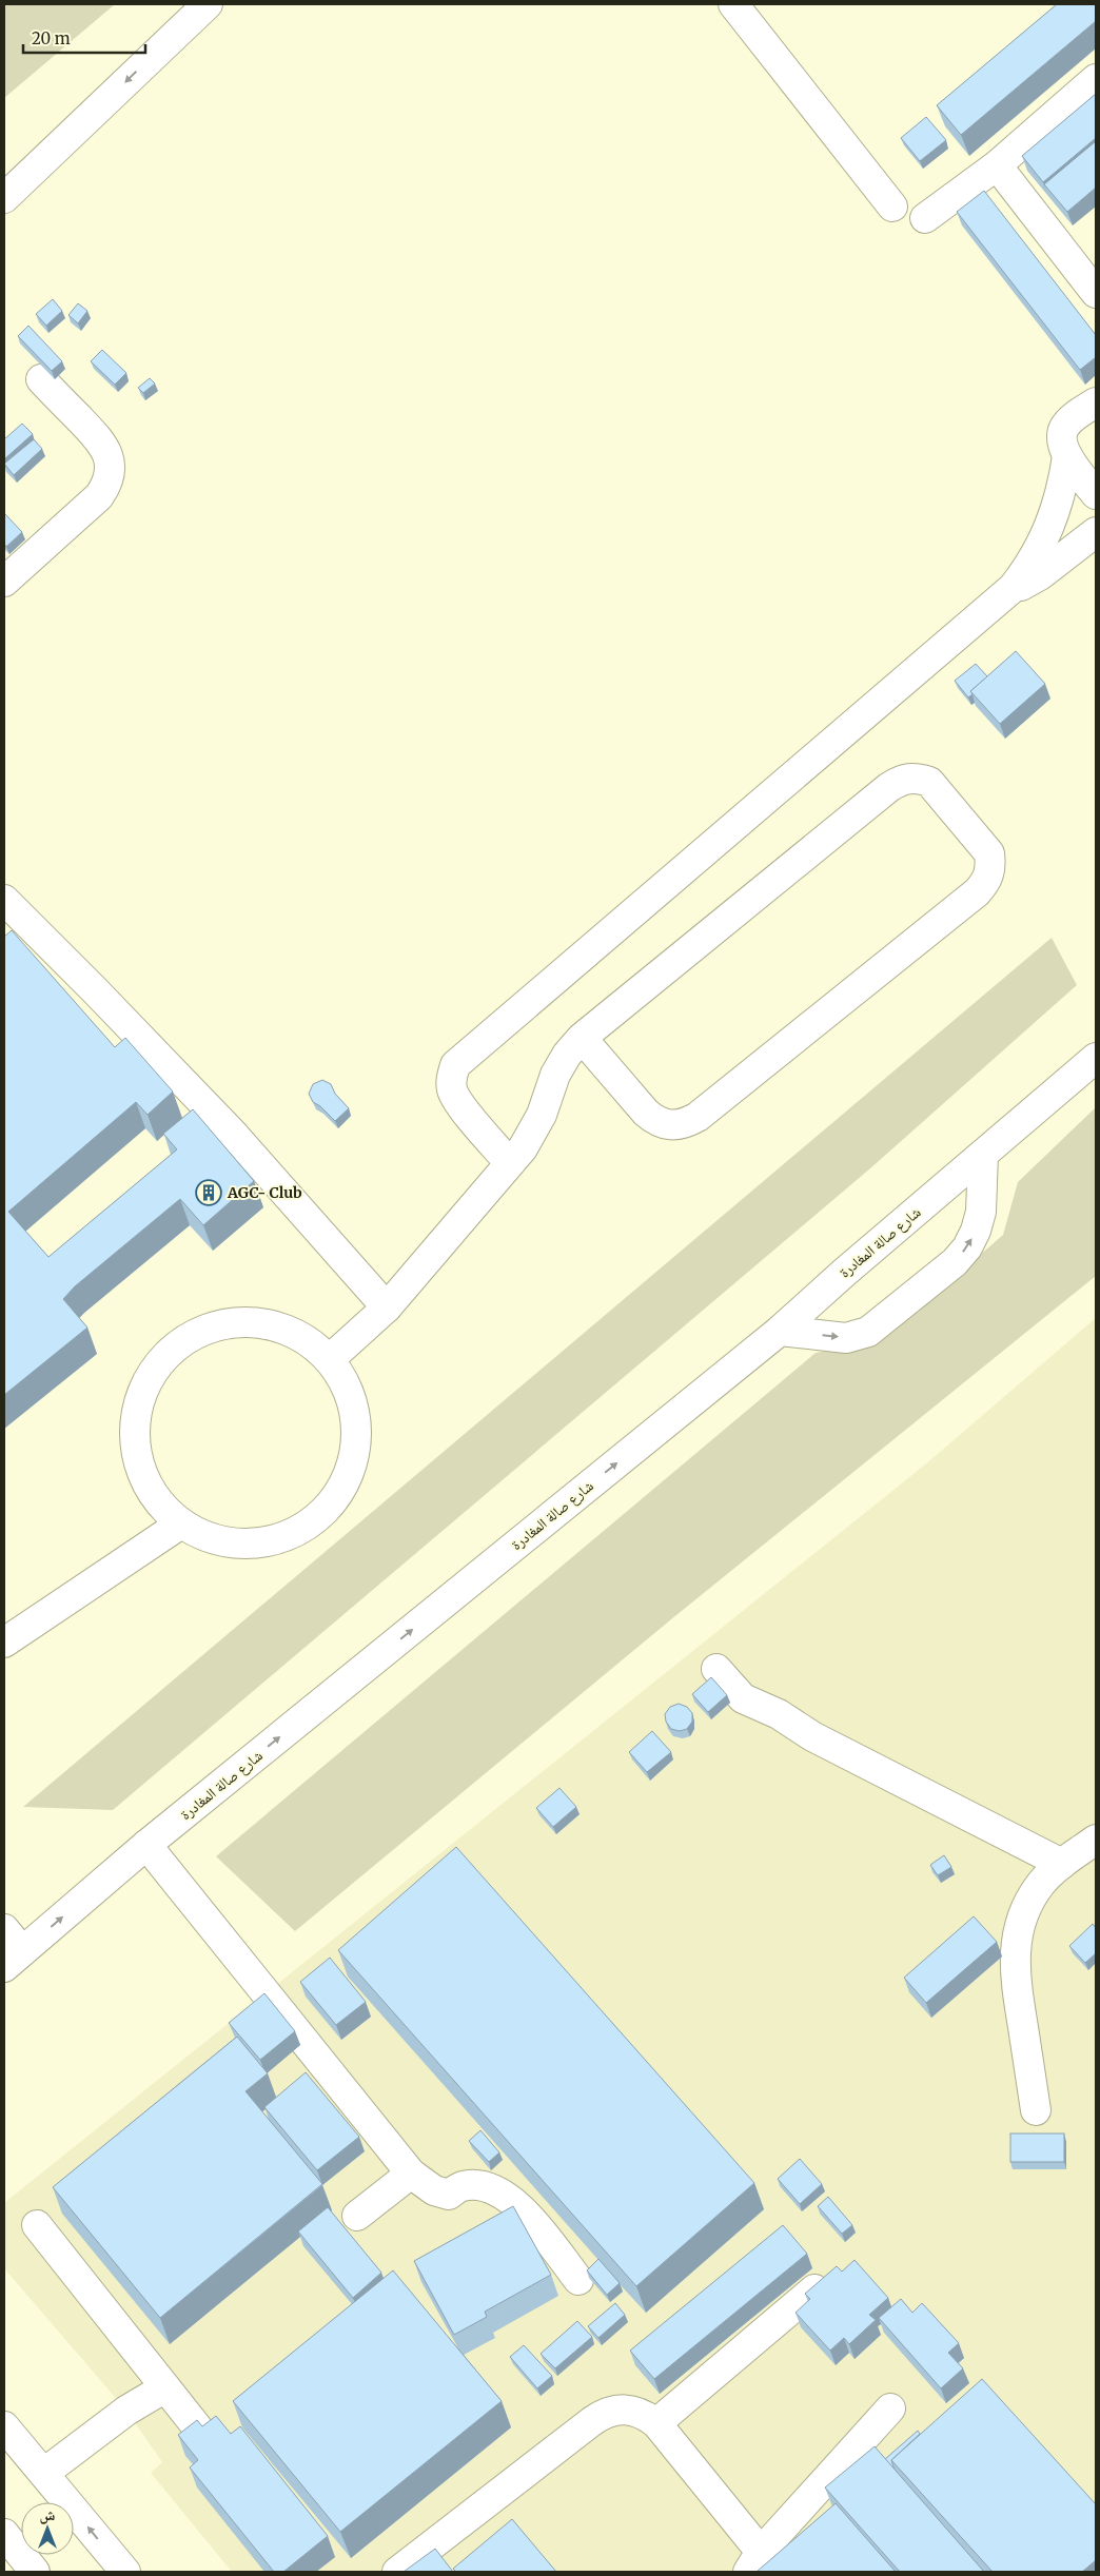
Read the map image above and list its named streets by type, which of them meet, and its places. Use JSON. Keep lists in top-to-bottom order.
{
  "streets": {
    "main road": ["شارع صالة المغادرة"]
  },
  "one_way": ["شارع صالة المغادرة"],
  "places": {
    "building": ["AGC- Club"]
  },
  "scale_bar": "20 m",
  "north": "top"
}
